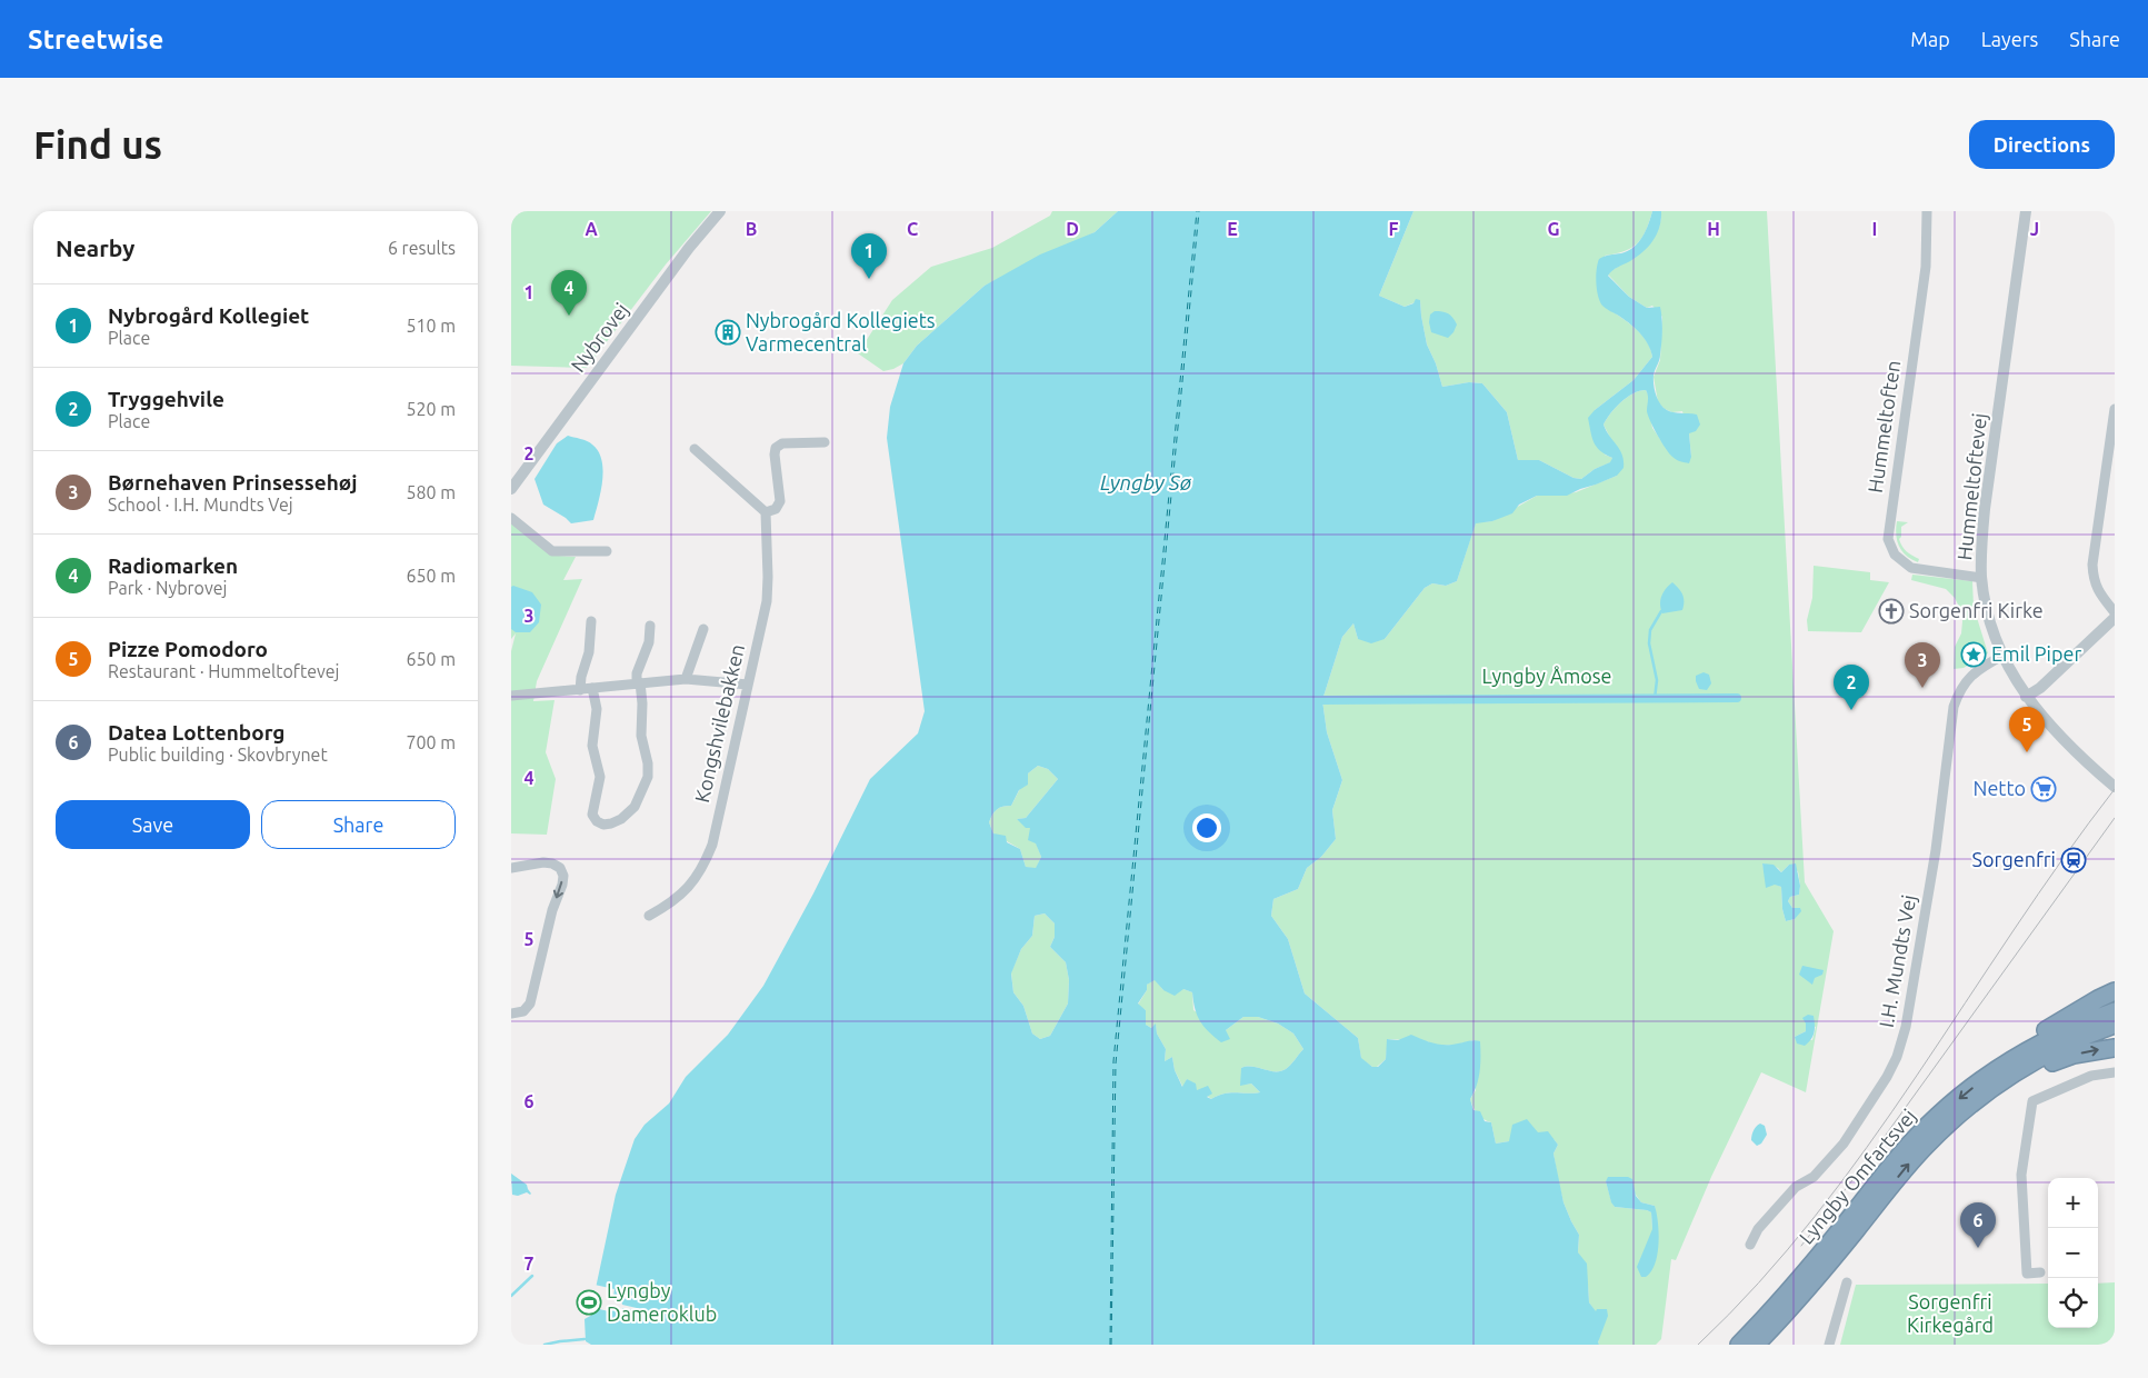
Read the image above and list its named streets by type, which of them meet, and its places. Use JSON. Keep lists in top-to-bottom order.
{
  "streets": {
    "highway": ["Lyngby Omfartsvej"],
    "street": [
      "Nybrovej",
      "Hummeltoften",
      "Hummeltoftevej",
      "Kongshvilebakken",
      "I.H. Mundts Vej"
    ]
  },
  "crossings": [
    ["Hummeltoften", "Hummeltoftevej"],
    ["Hummeltoftevej", "I.H. Mundts Vej"]
  ],
  "water": ["Lyngby Sø"],
  "parks": ["Lyngby Åmose", "Sorgenfri Kirkegård"],
  "places": {
    "building": ["Nybrogård Kollegiets Varmecentral"],
    "church": ["Sorgenfri Kirke"],
    "place": ["Emil Piper"],
    "supermarket": ["Netto"],
    "station": ["Sorgenfri"],
    "sports": ["Lyngby Dameroklub"]
  },
  "page": {
    "header": "Streetwise",
    "nav": ["Map", "Layers", "Share"],
    "buttons": [
      "Directions",
      ["Save", "Share"]
    ],
    "title": "Find us",
    "heading": ["Nearby", "6 results"],
    "pins": [
      "1",
      "4",
      "3",
      "2",
      "5",
      "6"
    ],
    "list": [
      {
        "mark": "1",
        "name": "Nybrogård Kollegiet",
        "note": "Place",
        "value": "510 m"
      },
      {
        "mark": "2",
        "name": "Tryggehvile",
        "note": "Place",
        "value": "520 m"
      },
      {
        "mark": "3",
        "name": "Børnehaven Prinsessehøj",
        "note": "School · I.H. Mundts Vej",
        "value": "580 m"
      },
      {
        "mark": "4",
        "name": "Radiomarken",
        "note": "Park · Nybrovej",
        "value": "650 m"
      },
      {
        "mark": "5",
        "name": "Pizze Pomodoro",
        "note": "Restaurant · Hummeltoftevej",
        "value": "650 m"
      },
      {
        "mark": "6",
        "name": "Datea Lottenborg",
        "note": "Public building · Skovbrynet",
        "value": "700 m"
      }
    ],
    "map_buttons": ["+", "−"]
  },
  "grid": {
    "columns": [
      "A",
      "B",
      "C",
      "D",
      "E",
      "F",
      "G",
      "H",
      "I",
      "J"
    ],
    "rows": [
      "1",
      "2",
      "3",
      "4",
      "5",
      "6",
      "7"
    ]
  }
}
